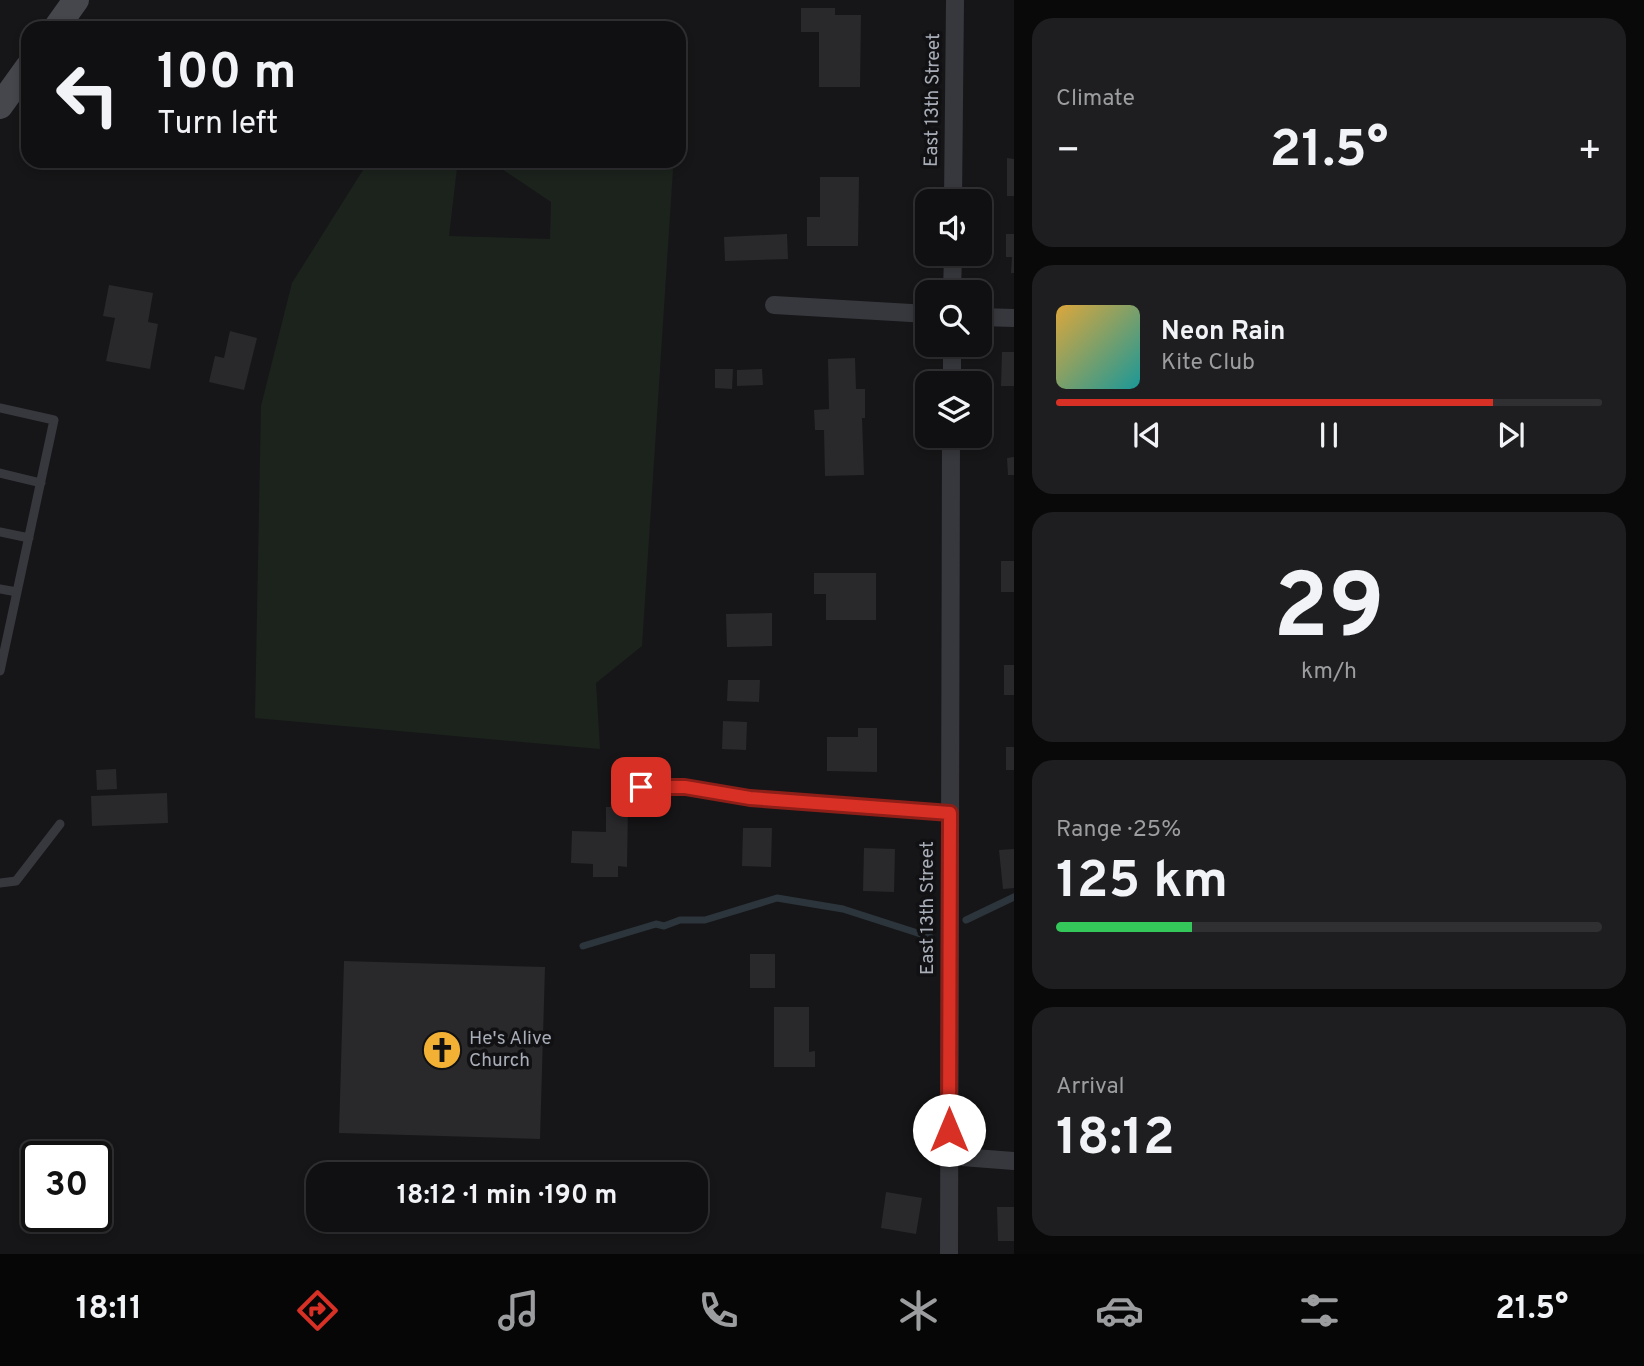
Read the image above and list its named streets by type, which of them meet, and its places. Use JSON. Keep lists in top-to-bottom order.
{
  "streets": {
    "street": ["East 13th Street"]
  },
  "places": {
    "church": ["He's Alive Church"]
  },
  "page": {
    "tile": [
      "Climate",
      ["29", "km/h"],
      ["Range · 25%", "125 km"],
      ["Arrival", "18:12"]
    ],
    "turn": ["100 m", "Turn left"],
    "heat": ["−", "21.5°", "+"],
    "song": ["Neon Rain", "Kite Club"],
    "limit": "30",
    "trip": "18:12 · 1 min · 190 m",
    "tabs": ["18:11", "21.5°"]
  }
}
